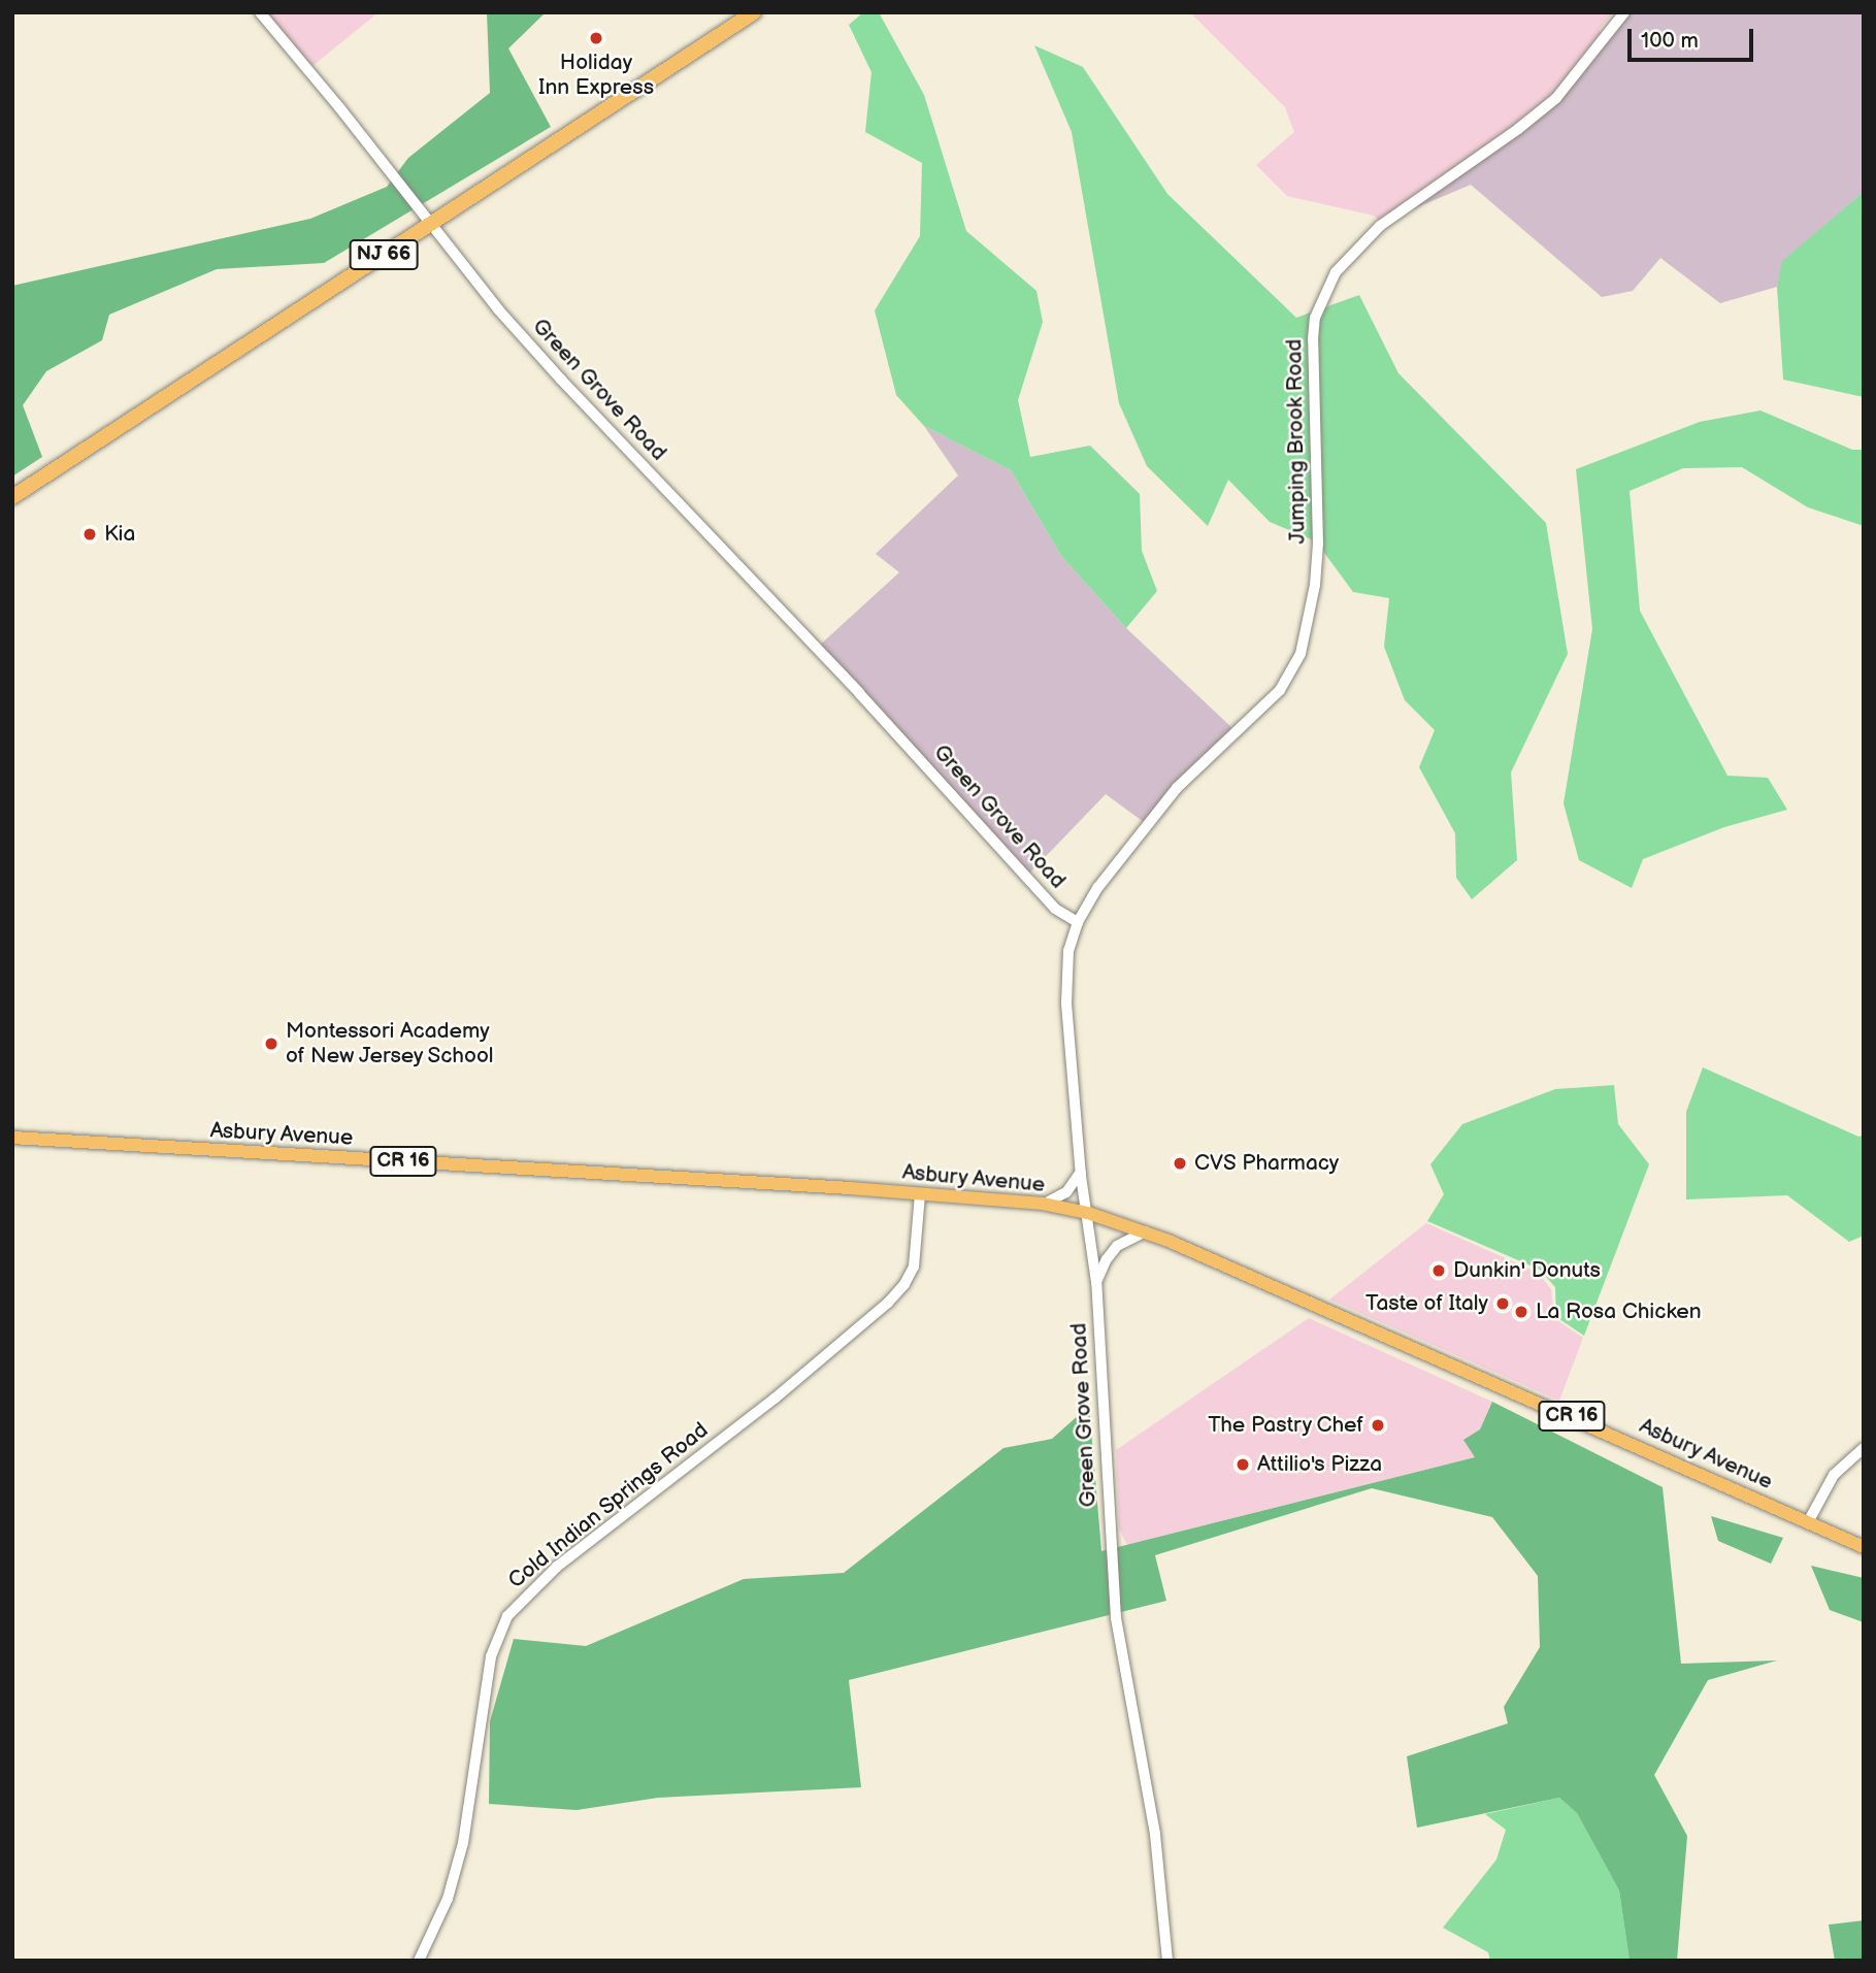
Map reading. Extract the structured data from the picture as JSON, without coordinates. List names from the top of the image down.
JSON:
{
  "streets": {
    "highway": ["NJ 66"],
    "main road": ["Asbury Avenue", "CR 16"],
    "street": ["Green Grove Road", "Jumping Brook Road", "Cold Indian Springs Road"]
  },
  "crossings": [
    ["NJ 66", "Green Grove Road"],
    ["Green Grove Road", "Jumping Brook Road"],
    ["Green Grove Road", "Asbury Avenue"],
    ["Asbury Avenue", "Cold Indian Springs Road"]
  ],
  "places": [
    "Holiday Inn Express",
    "Kia",
    "Montessori Academy of New Jersey School",
    "CVS Pharmacy",
    "Dunkin' Donuts",
    "Taste of Italy",
    "La Rosa Chicken",
    "The Pastry Chef",
    "Attilio's Pizza"
  ],
  "scale_bar": "100 m"
}
